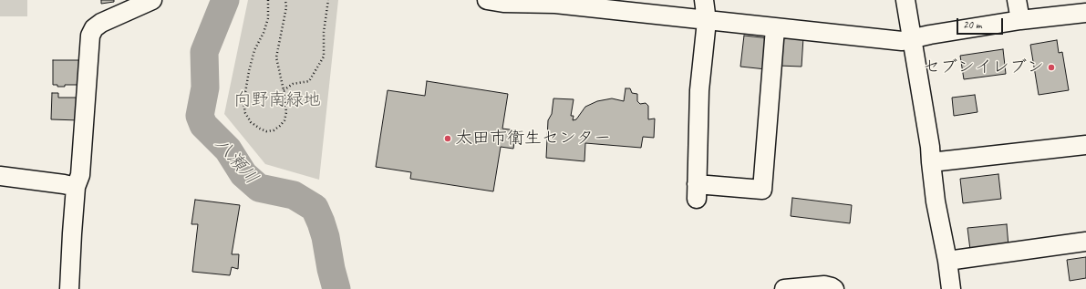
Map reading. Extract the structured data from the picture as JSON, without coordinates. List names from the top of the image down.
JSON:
{
  "water": ["八瀬川"],
  "parks": ["向野南緑地"],
  "places": ["セブンイレブン", "太田市衛生センター"],
  "scale_bar": "20 m"
}
